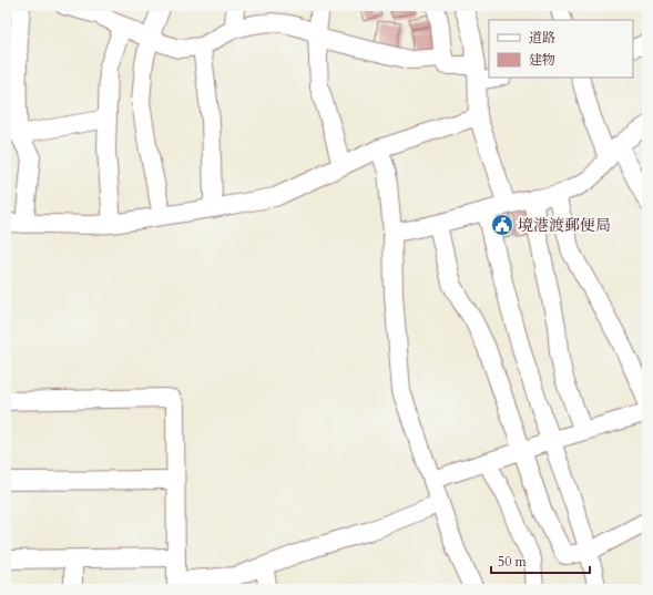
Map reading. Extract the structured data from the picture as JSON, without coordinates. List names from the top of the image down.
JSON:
{
  "places": {
    "public building": ["境港渡郵便局"]
  },
  "legend": ["道路", "建物"],
  "scale_bar": "50 m"
}
